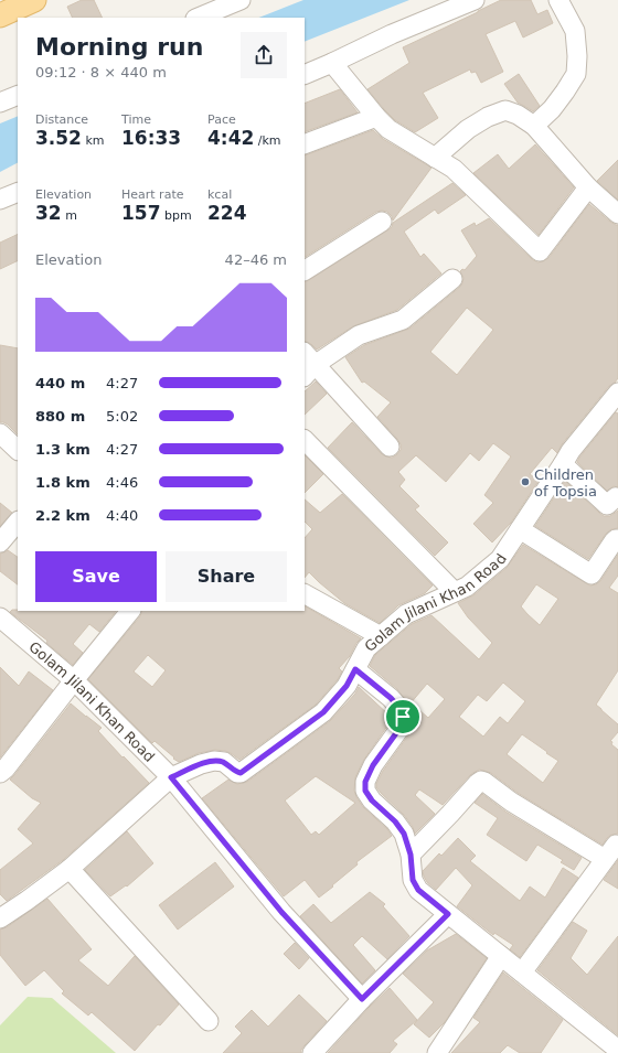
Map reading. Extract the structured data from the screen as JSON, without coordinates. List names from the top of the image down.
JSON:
{
  "streets": {
    "street": ["Golam Jilani Khan Road"]
  },
  "places": ["Children of Topsia"],
  "page": {
    "heading": ["Morning run", "09:12 · 8 × 440 m"],
    "stats": [
      ["Distance", "3.52 km"],
      ["Time", "16:33"],
      ["Pace", "4:42 /km"],
      ["Elevation", "32 m"],
      ["Heart rate", "157 bpm"],
      ["kcal", "224"]
    ],
    "chart": ["Elevation", "42–46 m"],
    "list": [
      {
        "name": "440 m",
        "note": "4:27"
      },
      {
        "name": "880 m",
        "note": "5:02"
      },
      {
        "name": "1.3 km",
        "note": "4:27"
      },
      {
        "name": "1.8 km",
        "note": "4:46"
      },
      {
        "name": "2.2 km",
        "note": "4:40"
      }
    ],
    "buttons": ["Save", "Share"]
  }
}
